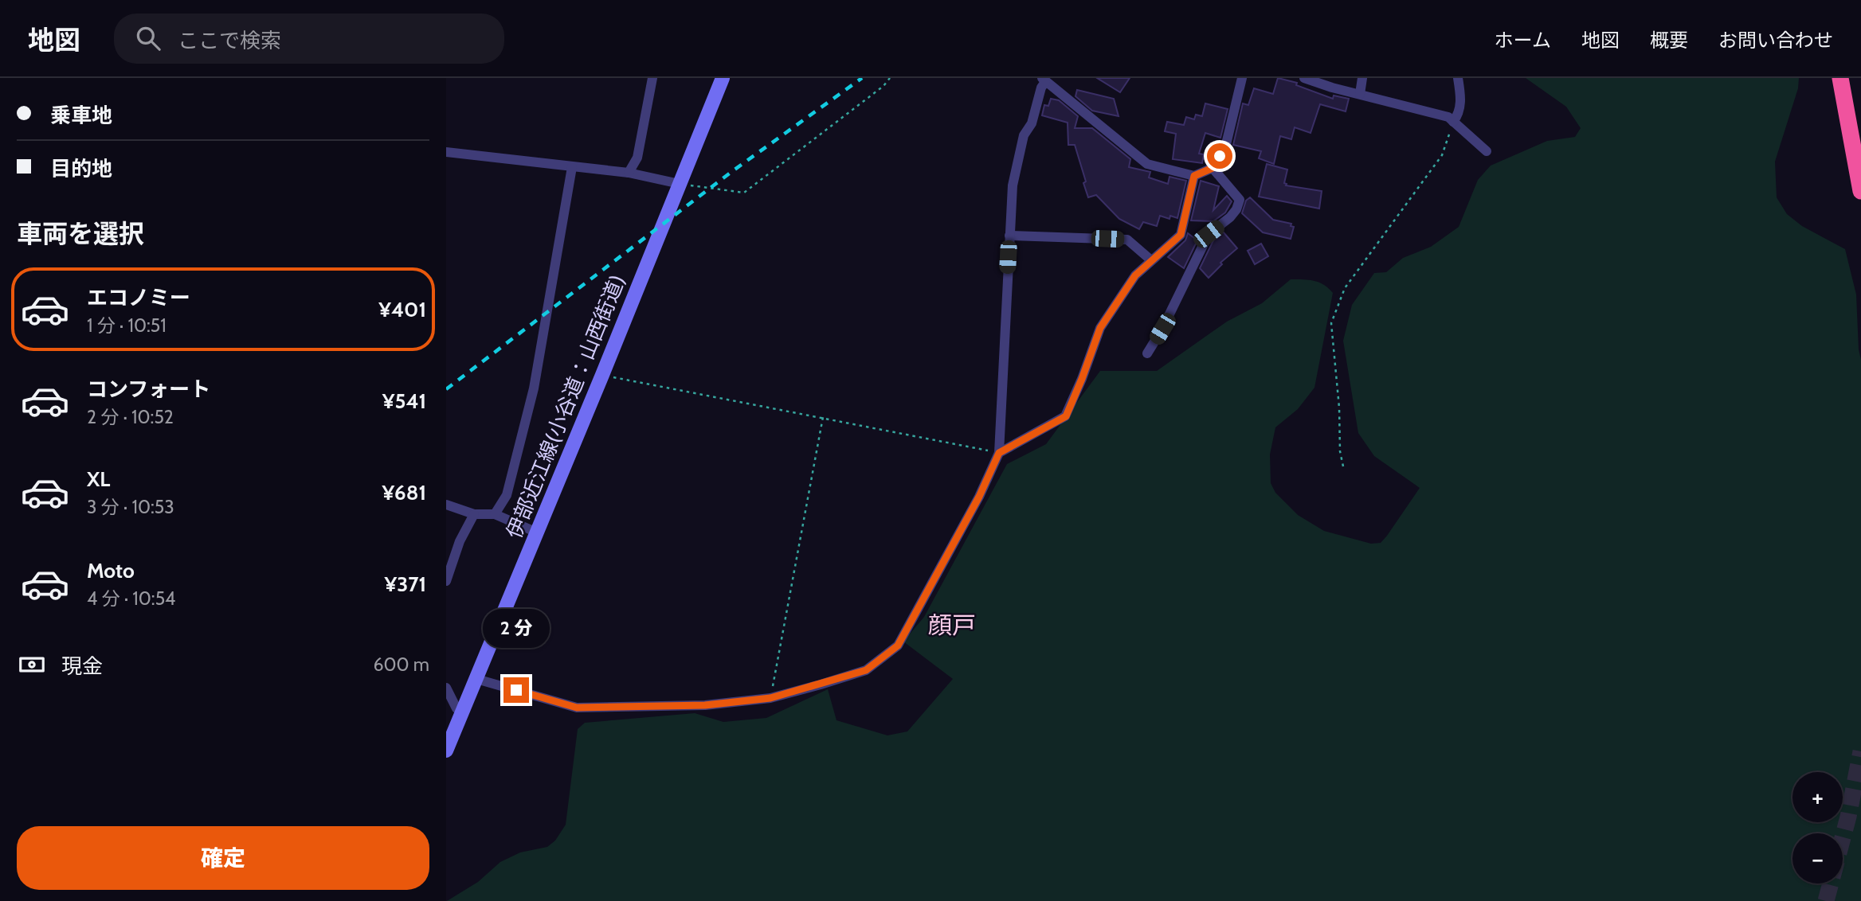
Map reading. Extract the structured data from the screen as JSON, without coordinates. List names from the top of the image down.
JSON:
{
  "streets": {
    "main road": ["伊部近江線(小谷道：山西街道)"]
  },
  "districts": ["顔戸"],
  "page": {
    "header": "地図",
    "search": "ここで検索",
    "nav": [
      "ホーム",
      "地図",
      "概要",
      "お問い合わせ"
    ],
    "banner": ["乗車地", "目的地"],
    "heading": "車両を選択",
    "list": [
      {
        "name": "エコノミー",
        "note": "1 分 · 10:51",
        "value": "¥401"
      },
      {
        "name": "コンフォート",
        "note": "2 分 · 10:52",
        "value": "¥541"
      },
      {
        "name": "XL",
        "note": "3 分 · 10:53",
        "value": "¥681"
      },
      {
        "name": "Moto",
        "note": "4 分 · 10:54",
        "value": "¥371"
      }
    ],
    "bubble": "2 分",
    "pay": ["現金", "600 m"],
    "map_buttons": ["+", "−"],
    "buttons": "確定"
  }
}
